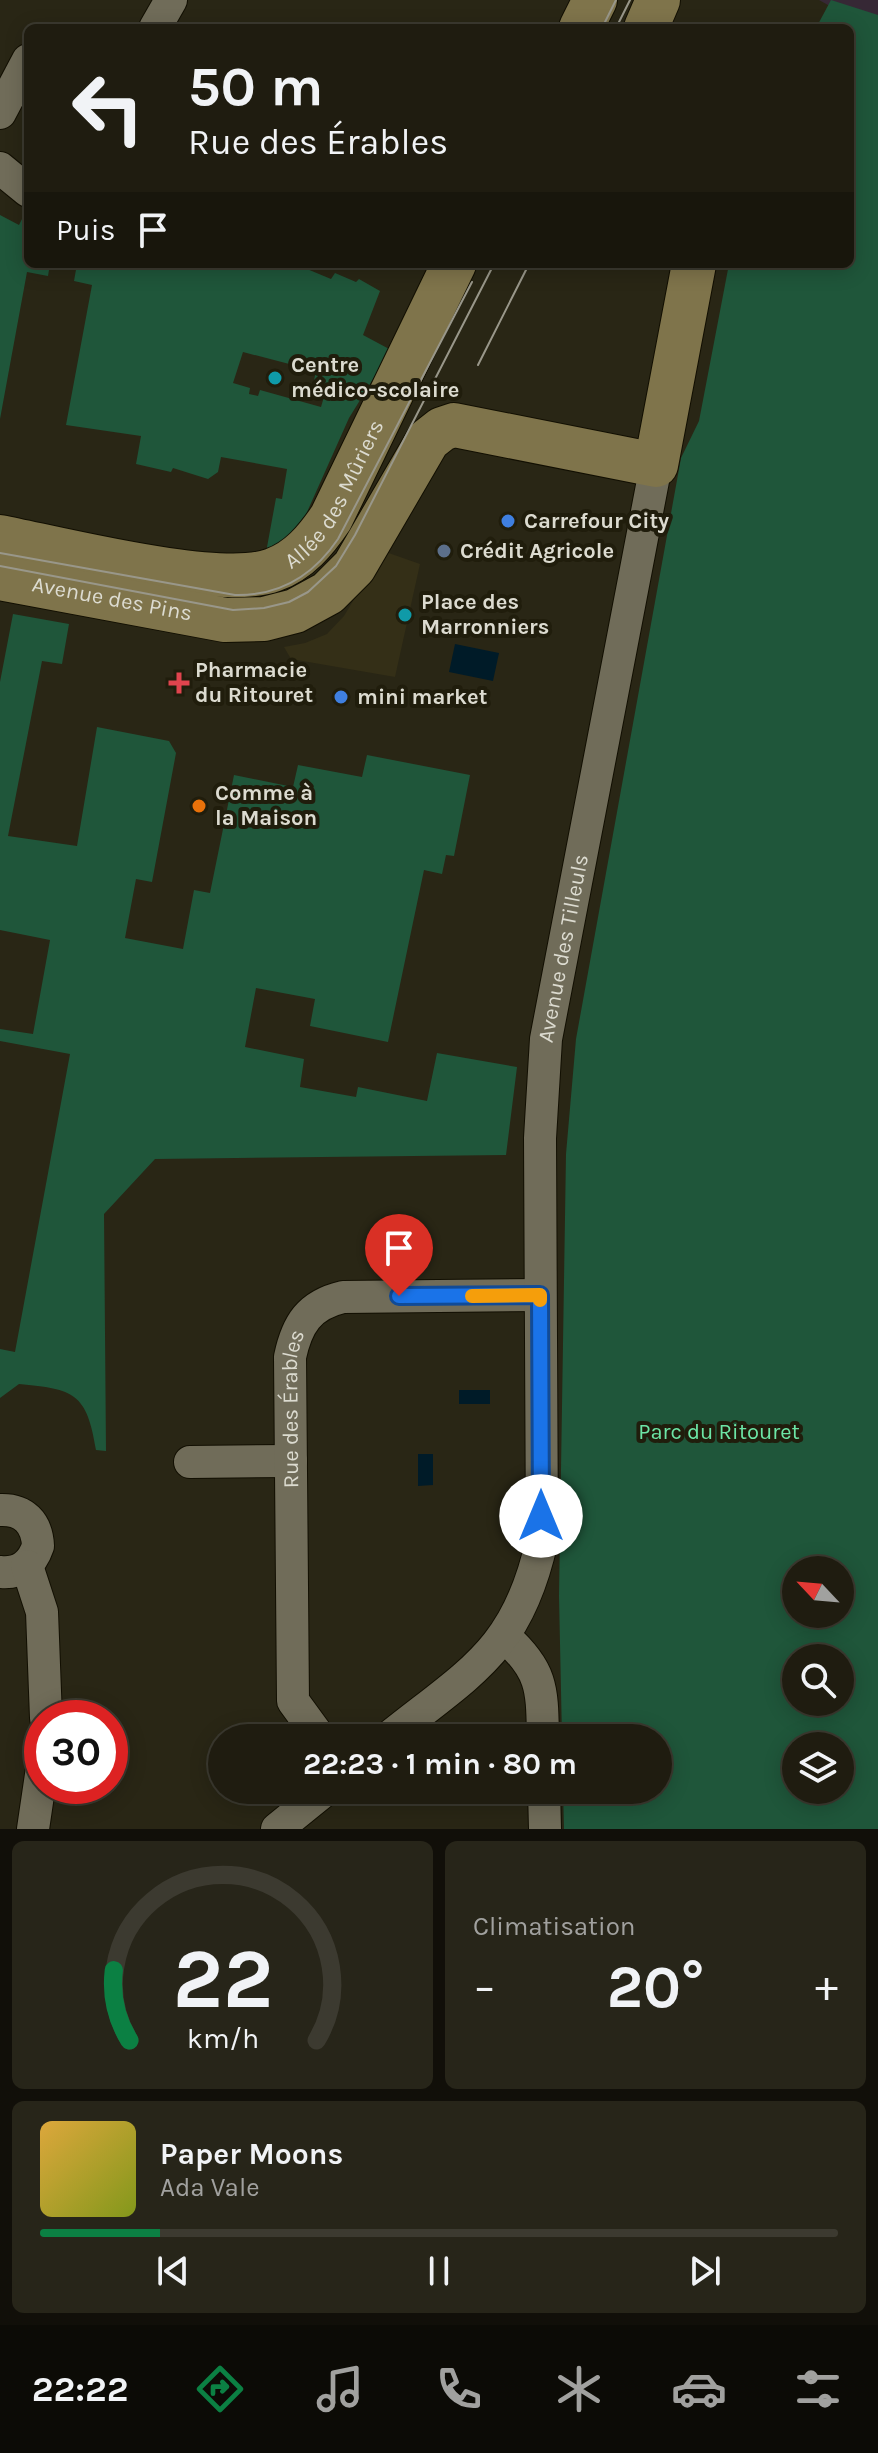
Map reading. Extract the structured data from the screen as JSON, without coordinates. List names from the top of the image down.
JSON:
{
  "streets": {
    "street": [
      "Allée des Mûriers",
      "Avenue des Pins",
      "Avenue des Tilleuls",
      "Rue des Érables"
    ]
  },
  "crossings": [
    ["Allée des Mûriers", "Avenue des Pins"],
    ["Avenue des Pins", "Avenue des Tilleuls"],
    ["Avenue des Tilleuls", "Rue des Érables"]
  ],
  "parks": ["Parc du Ritouret"],
  "places": {
    "other": [
      "Centre médico-scolaire",
      "Carrefour City",
      "Crédit Agricole",
      "Place des Marronniers",
      "mini market",
      "Comme à la Maison"
    ],
    "health": ["Pharmacie du Ritouret"]
  },
  "north": "top left",
  "page": {
    "turn": ["50 m", "Rue des Érables"],
    "then": "Puis",
    "limit": "30",
    "trip": "22:23 · 1 min · 80 m",
    "tile": "Climatisation",
    "heat": ["−", "20°", "+"],
    "song": ["Paper Moons", "Ada Vale"],
    "tabs": "22:22",
    "gauge": ["22", "km/h"]
  }
}
